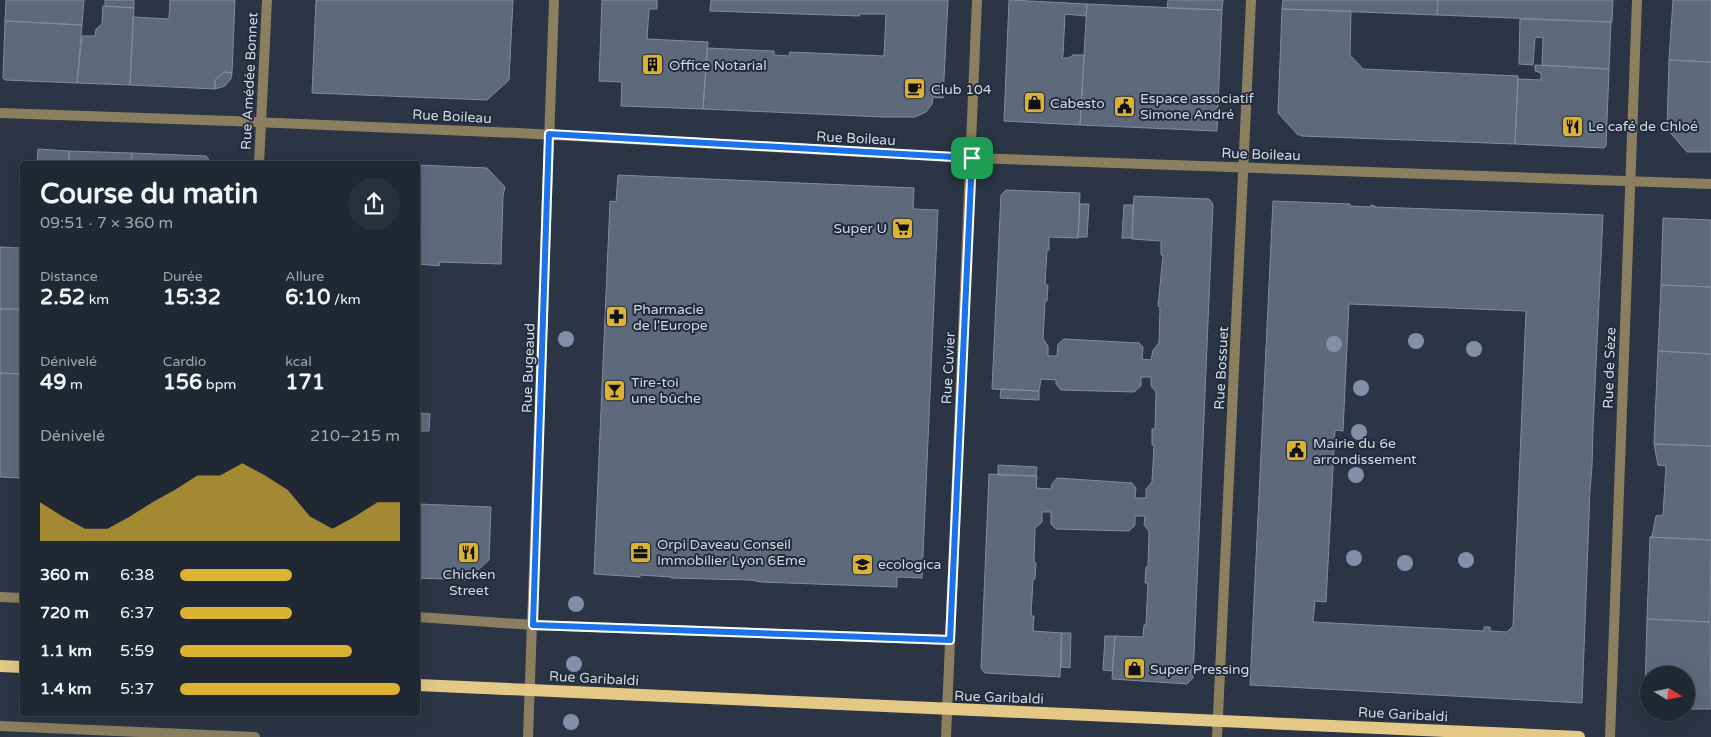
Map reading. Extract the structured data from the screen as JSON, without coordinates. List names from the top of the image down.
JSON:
{
  "streets": {
    "main road": ["Rue Garibaldi"],
    "street": [
      "Rue Amédée Bonnet",
      "Rue Boileau",
      "Rue Bugeaud",
      "Rue Cuvier",
      "Rue Bossuet",
      "Rue de Sèze"
    ]
  },
  "crossings": [
    ["Rue Amédée Bonnet", "Rue Boileau"],
    ["Rue Boileau", "Rue Bugeaud"],
    ["Rue Boileau", "Rue Cuvier"],
    ["Rue Boileau", "Rue Bossuet"],
    ["Rue Boileau", "Rue de Sèze"],
    ["Rue Bugeaud", "Rue Garibaldi"],
    ["Rue Cuvier", "Rue Garibaldi"],
    ["Rue Bossuet", "Rue Garibaldi"]
  ],
  "places": {
    "building": ["Office Notarial"],
    "cafe": ["Club 104"],
    "shop": ["Cabesto", "Super Pressing"],
    "public building": ["Espace associatif Simone André", "Mairie du 6e arrondissement"],
    "restaurant": ["Le café de Chloé", "Chicken Street"],
    "supermarket": ["Super U"],
    "pharmacy": ["Pharmacie de l'Europe"],
    "bar": ["Tire-toi une bûche"],
    "office": ["Orpi Daveau Conseil Immobilier Lyon 6Eme"],
    "school or university": ["ecologica"]
  },
  "north": "right",
  "page": {
    "heading": ["Course du matin", "09:51 · 7 × 360 m"],
    "stats": [
      ["Distance", "2.52 km"],
      ["Durée", "15:32"],
      ["Allure", "6:10 /km"],
      ["Dénivelé", "49 m"],
      ["Cardio", "156 bpm"],
      ["kcal", "171"]
    ],
    "chart": ["Dénivelé", "210–215 m"],
    "list": [
      {
        "name": "360 m",
        "note": "6:38"
      },
      {
        "name": "720 m",
        "note": "6:37"
      },
      {
        "name": "1.1 km",
        "note": "5:59"
      },
      {
        "name": "1.4 km",
        "note": "5:37"
      }
    ]
  }
}
